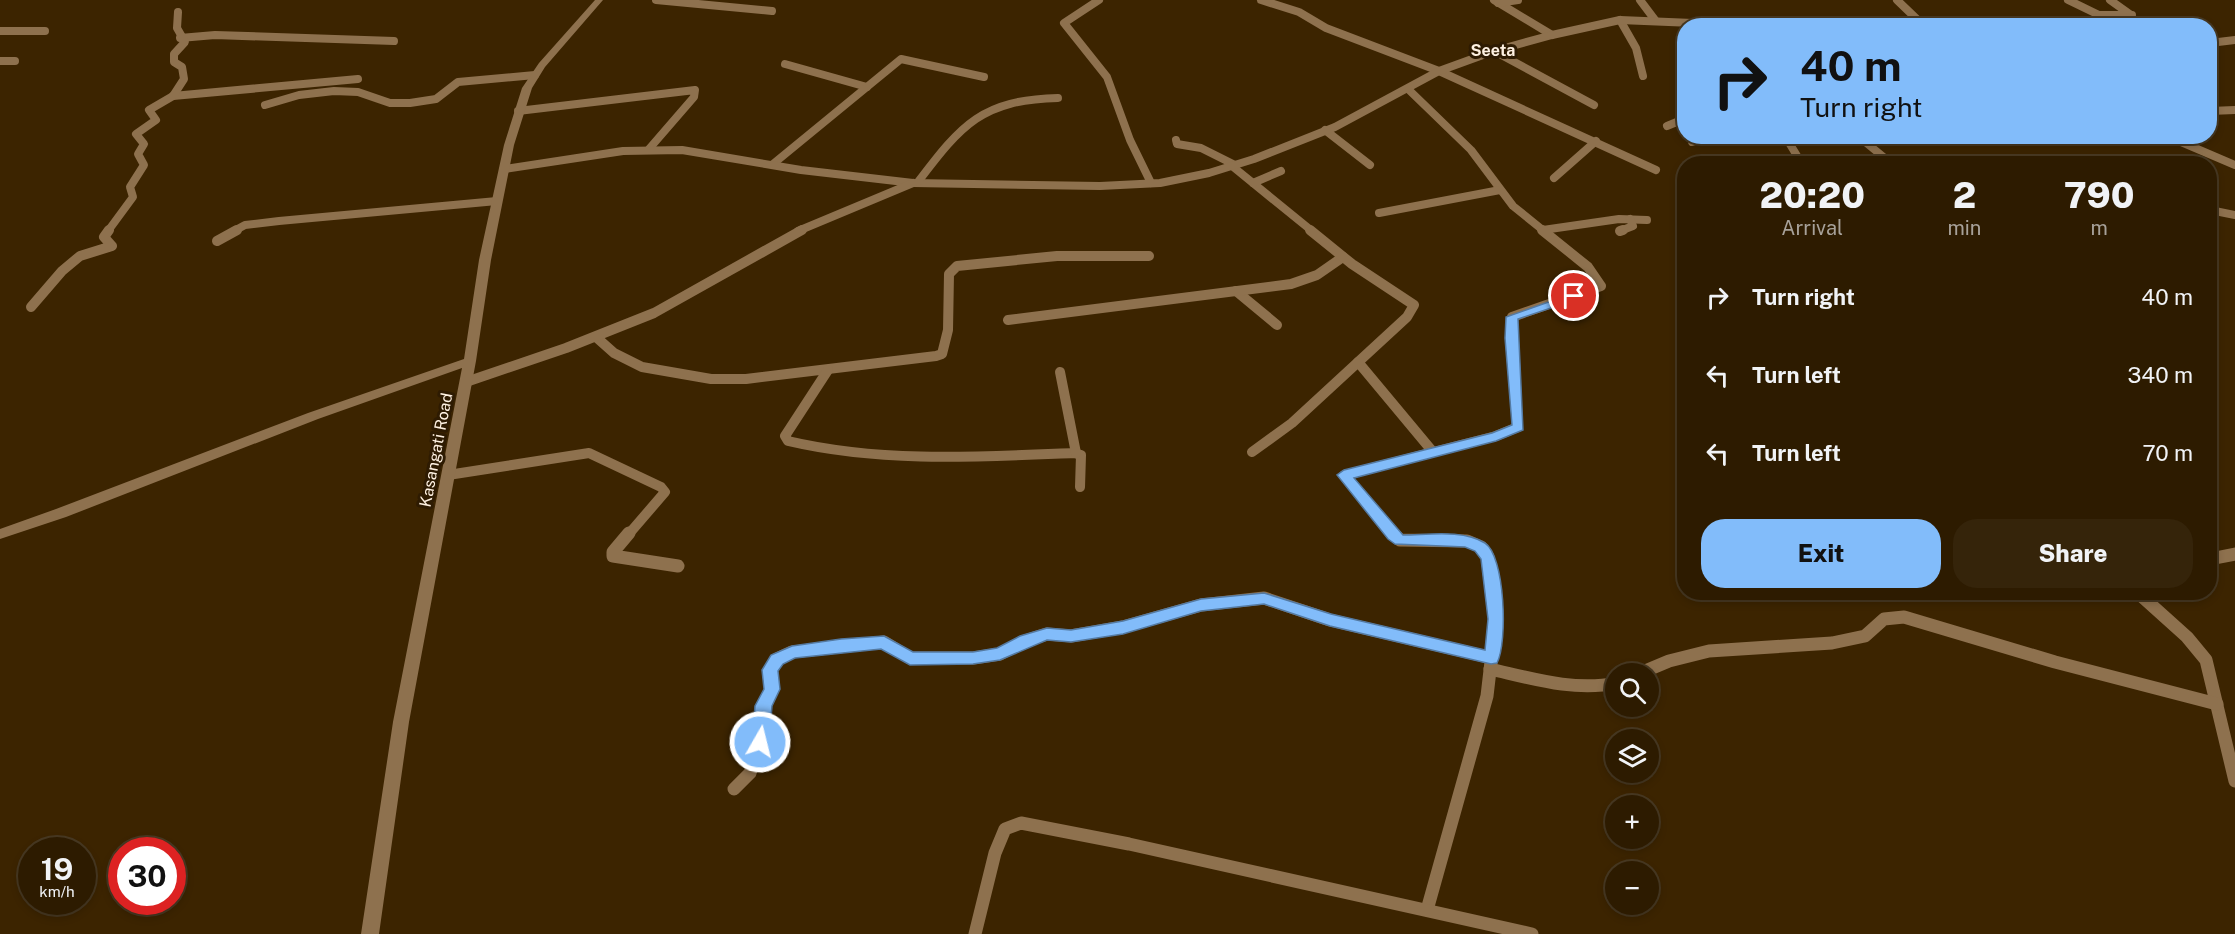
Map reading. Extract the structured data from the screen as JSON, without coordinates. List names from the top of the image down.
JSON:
{
  "streets": {
    "street": ["Kasangati Road"]
  },
  "districts": ["Seeta"],
  "page": {
    "turn": ["40 m", "Turn right"],
    "eta": [
      "20:20",
      "Arrival",
      "2",
      "min",
      "790",
      "m"
    ],
    "list": [
      {
        "name": "Turn right",
        "value": "40 m"
      },
      {
        "name": "Turn left",
        "value": "340 m"
      },
      {
        "name": "Turn left",
        "value": "70 m"
      }
    ],
    "buttons": ["Exit", "Share"],
    "map_buttons": ["+", "−"],
    "speed": "19 km/h",
    "limit": "30"
  }
}
